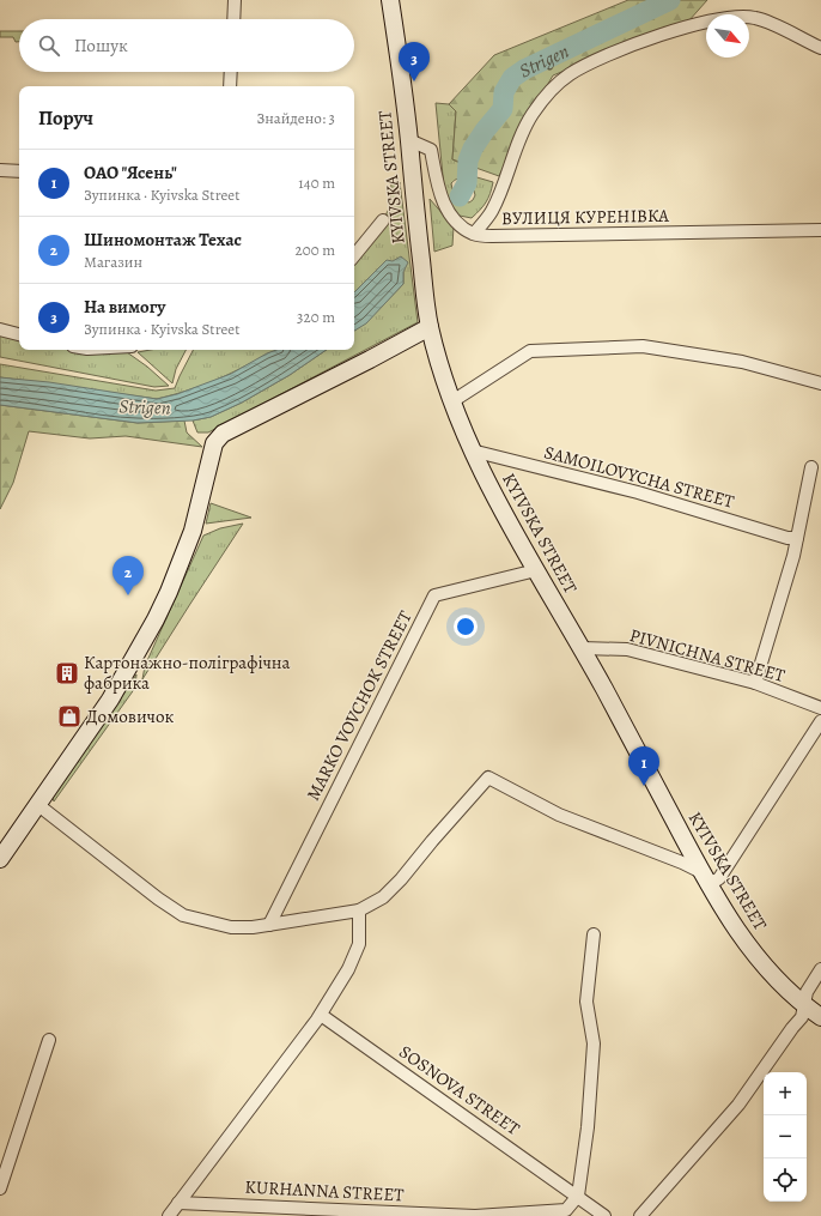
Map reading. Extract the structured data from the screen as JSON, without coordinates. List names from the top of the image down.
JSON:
{
  "streets": {
    "main road": ["KYIVSKA STREET"],
    "street": [
      "ВУЛИЦЯ КУРЕНІВКА",
      "SAMOILOVYCHA STREET",
      "PIVNICHNA STREET",
      "MARKO VOVCHOK STREET",
      "SOSNOVA STREET",
      "KURHANNA STREET"
    ]
  },
  "crossings": [
    ["KYIVSKA STREET", "ВУЛИЦЯ КУРЕНІВКА"],
    ["KYIVSKA STREET", "SAMOILOVYCHA STREET"],
    ["KYIVSKA STREET", "PIVNICHNA STREET"],
    ["KYIVSKA STREET", "MARKO VOVCHOK STREET"],
    ["SOSNOVA STREET", "KURHANNA STREET"]
  ],
  "water": ["Strigen"],
  "places": {
    "building": ["Картонажно-поліграфічна фабрика"],
    "shop": ["Домовичок"]
  },
  "north": "bottom right",
  "page": {
    "search": "Пошук",
    "pins": ["3", "2", "1"],
    "heading": ["Поруч", "Знайдено: 3"],
    "list": [
      {
        "mark": "1",
        "name": "ОАО \"Ясень\"",
        "note": "Зупинка · Kyivska Street",
        "value": "140 m"
      },
      {
        "mark": "2",
        "name": "Шиномонтаж Техас",
        "note": "Магазин",
        "value": "200 m"
      },
      {
        "mark": "3",
        "name": "На вимогу",
        "note": "Зупинка · Kyivska Street",
        "value": "320 m"
      }
    ],
    "map_buttons": ["+", "−"]
  }
}
